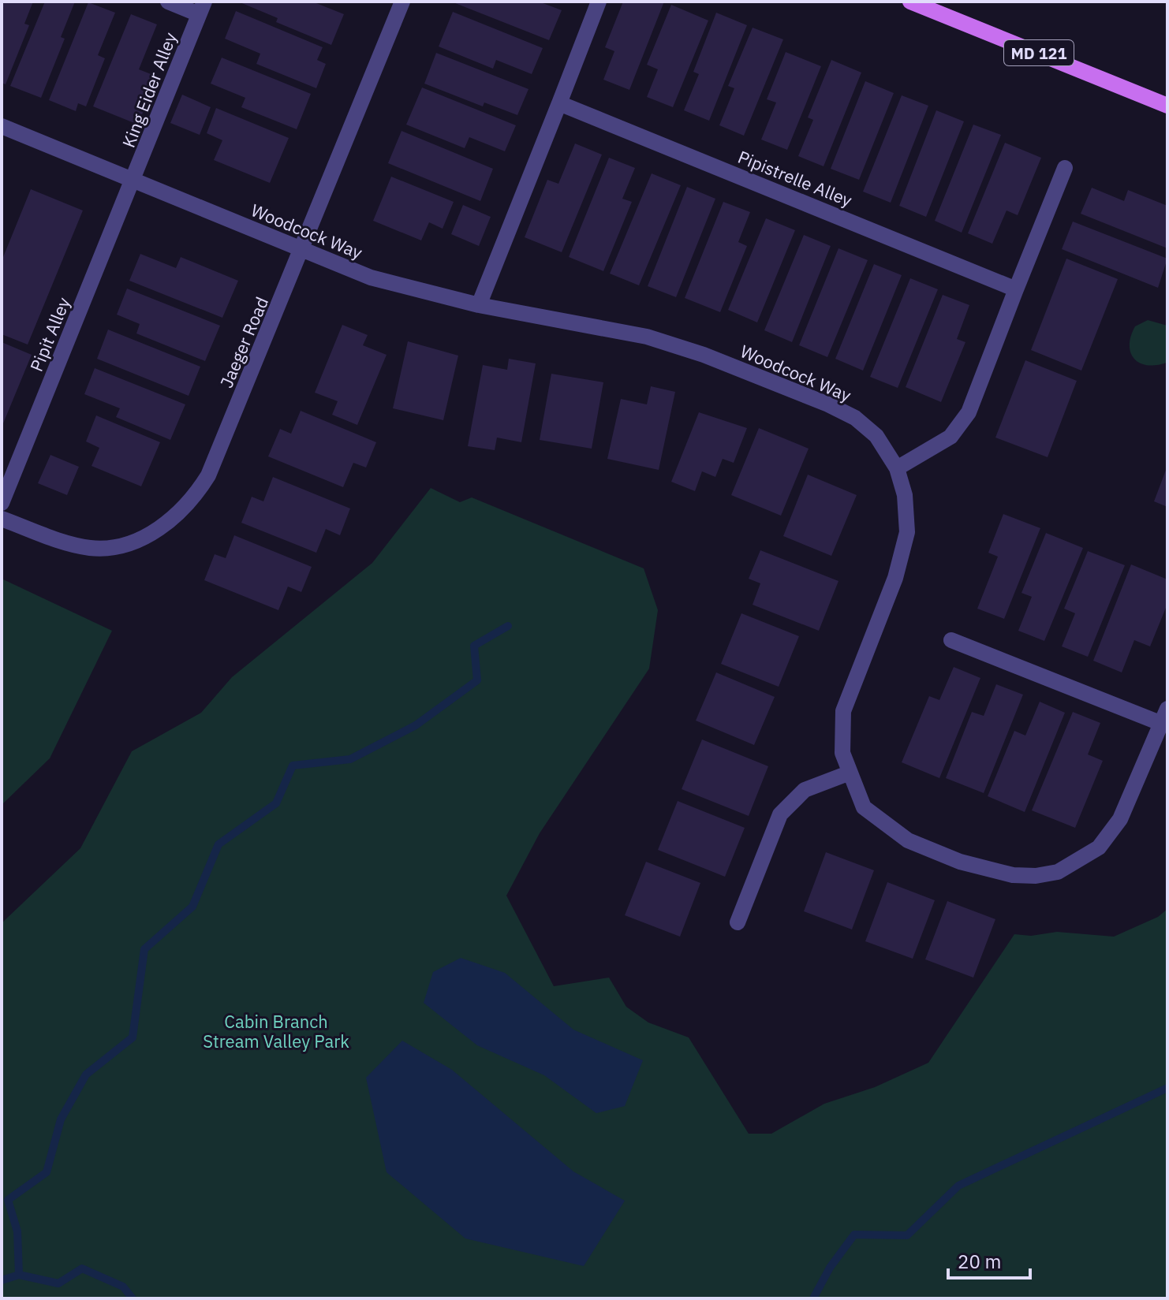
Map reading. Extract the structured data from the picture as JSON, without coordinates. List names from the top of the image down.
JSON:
{
  "streets": {
    "main road": ["MD 121"],
    "street": [
      "King Eider Alley",
      "Pipistrelle Alley",
      "Woodcock Way",
      "Pipit Alley",
      "Jaeger Road"
    ]
  },
  "crossings": [
    ["King Eider Alley", "Woodcock Way"],
    ["King Eider Alley", "Pipit Alley"],
    ["Woodcock Way", "Pipit Alley"],
    ["Woodcock Way", "Jaeger Road"]
  ],
  "parks": ["Cabin Branch Stream Valley Park"],
  "scale_bar": "20 m"
}
